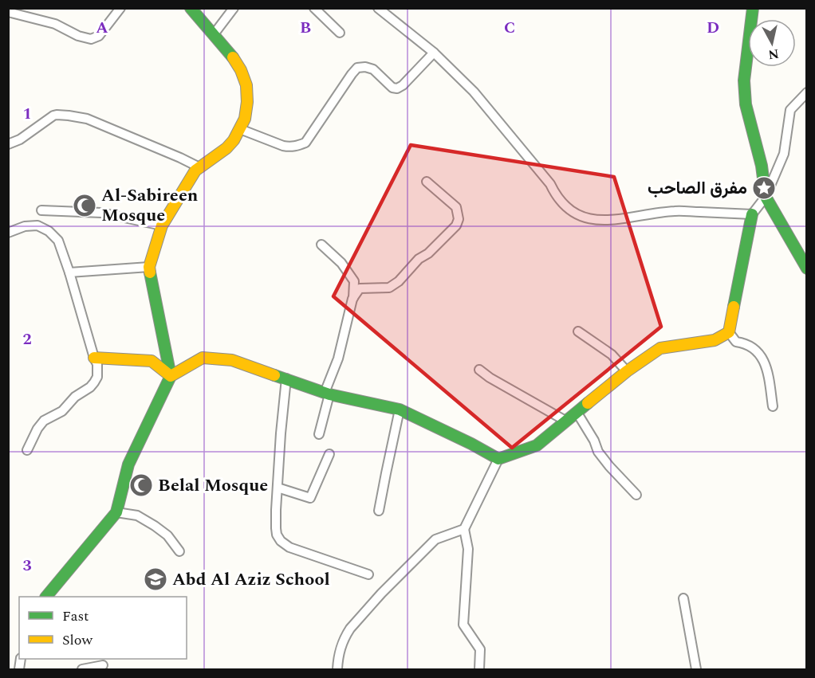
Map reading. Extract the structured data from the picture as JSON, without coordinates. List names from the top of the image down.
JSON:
{
  "places": {
    "place": ["مفرق الصاحب"],
    "mosque": ["Al-Sabireen Mosque", "Belal Mosque"],
    "school or university": ["Abd Al Aziz School"]
  },
  "legend": ["Fast", "Slow"],
  "north": "bottom",
  "grid": {
    "columns": [
      "A",
      "B",
      "C",
      "D"
    ],
    "rows": ["1", "2", "3"]
  }
}
